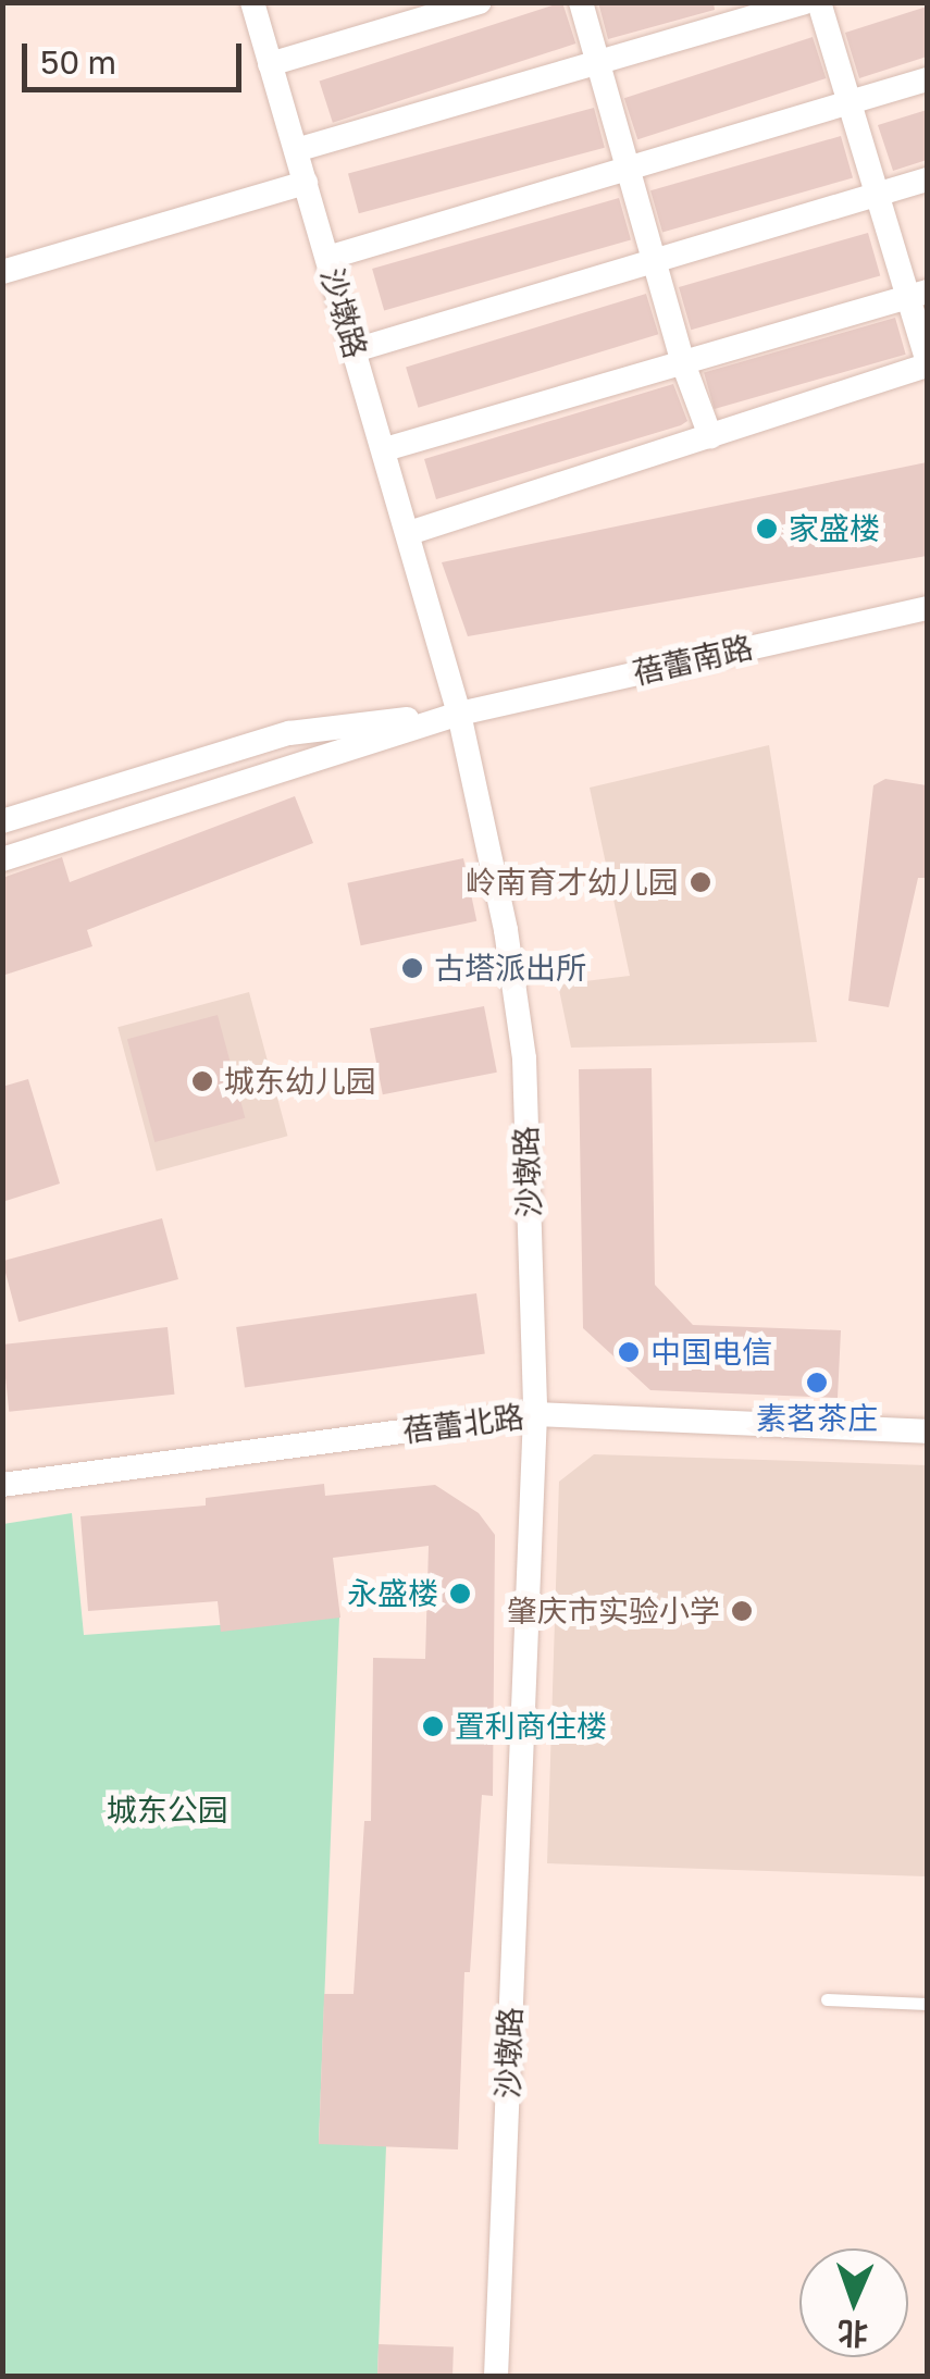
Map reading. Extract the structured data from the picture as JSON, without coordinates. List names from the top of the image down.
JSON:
{
  "streets": {
    "street": ["沙墩路", "蓓蕾南路", "蓓蕾北路"]
  },
  "crossings": [
    ["沙墩路", "蓓蕾南路"],
    ["沙墩路", "蓓蕾北路"]
  ],
  "parks": ["城东公园"],
  "places": [
    "家盛楼",
    "岭南育才幼儿园",
    "古塔派出所",
    "城东幼儿园",
    "中国电信",
    "素茗茶庄",
    "永盛楼",
    "肇庆市实验小学",
    "置利商住楼"
  ],
  "scale_bar": "50 m",
  "north": "bottom"
}
